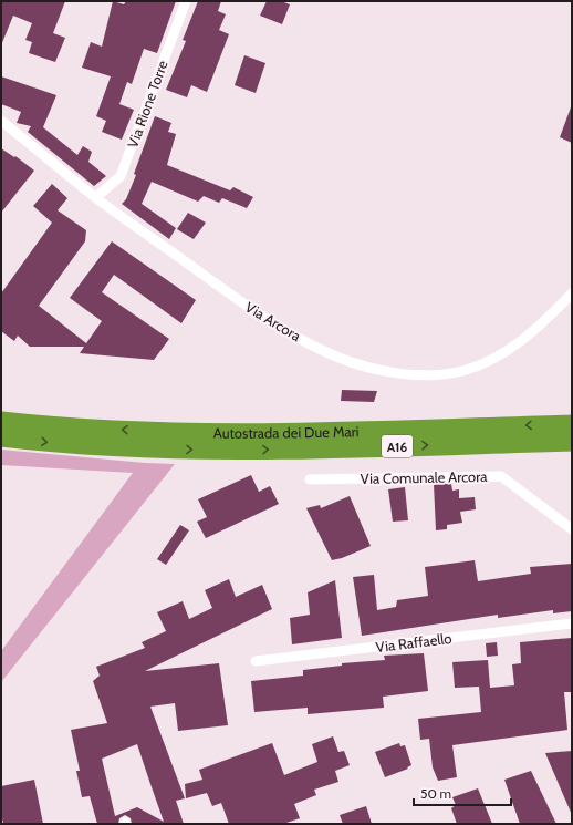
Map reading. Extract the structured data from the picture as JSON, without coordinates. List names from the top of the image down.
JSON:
{
  "streets": {
    "highway": ["Autostrada dei Due Mari", "A16"],
    "street": [
      "Via Rione Torre",
      "Via Arcora",
      "Via Comunale Arcora",
      "Via Raffaello"
    ]
  },
  "crossings": [
    ["Via Rione Torre", "Via Arcora"]
  ],
  "scale_bar": "50 m"
}
